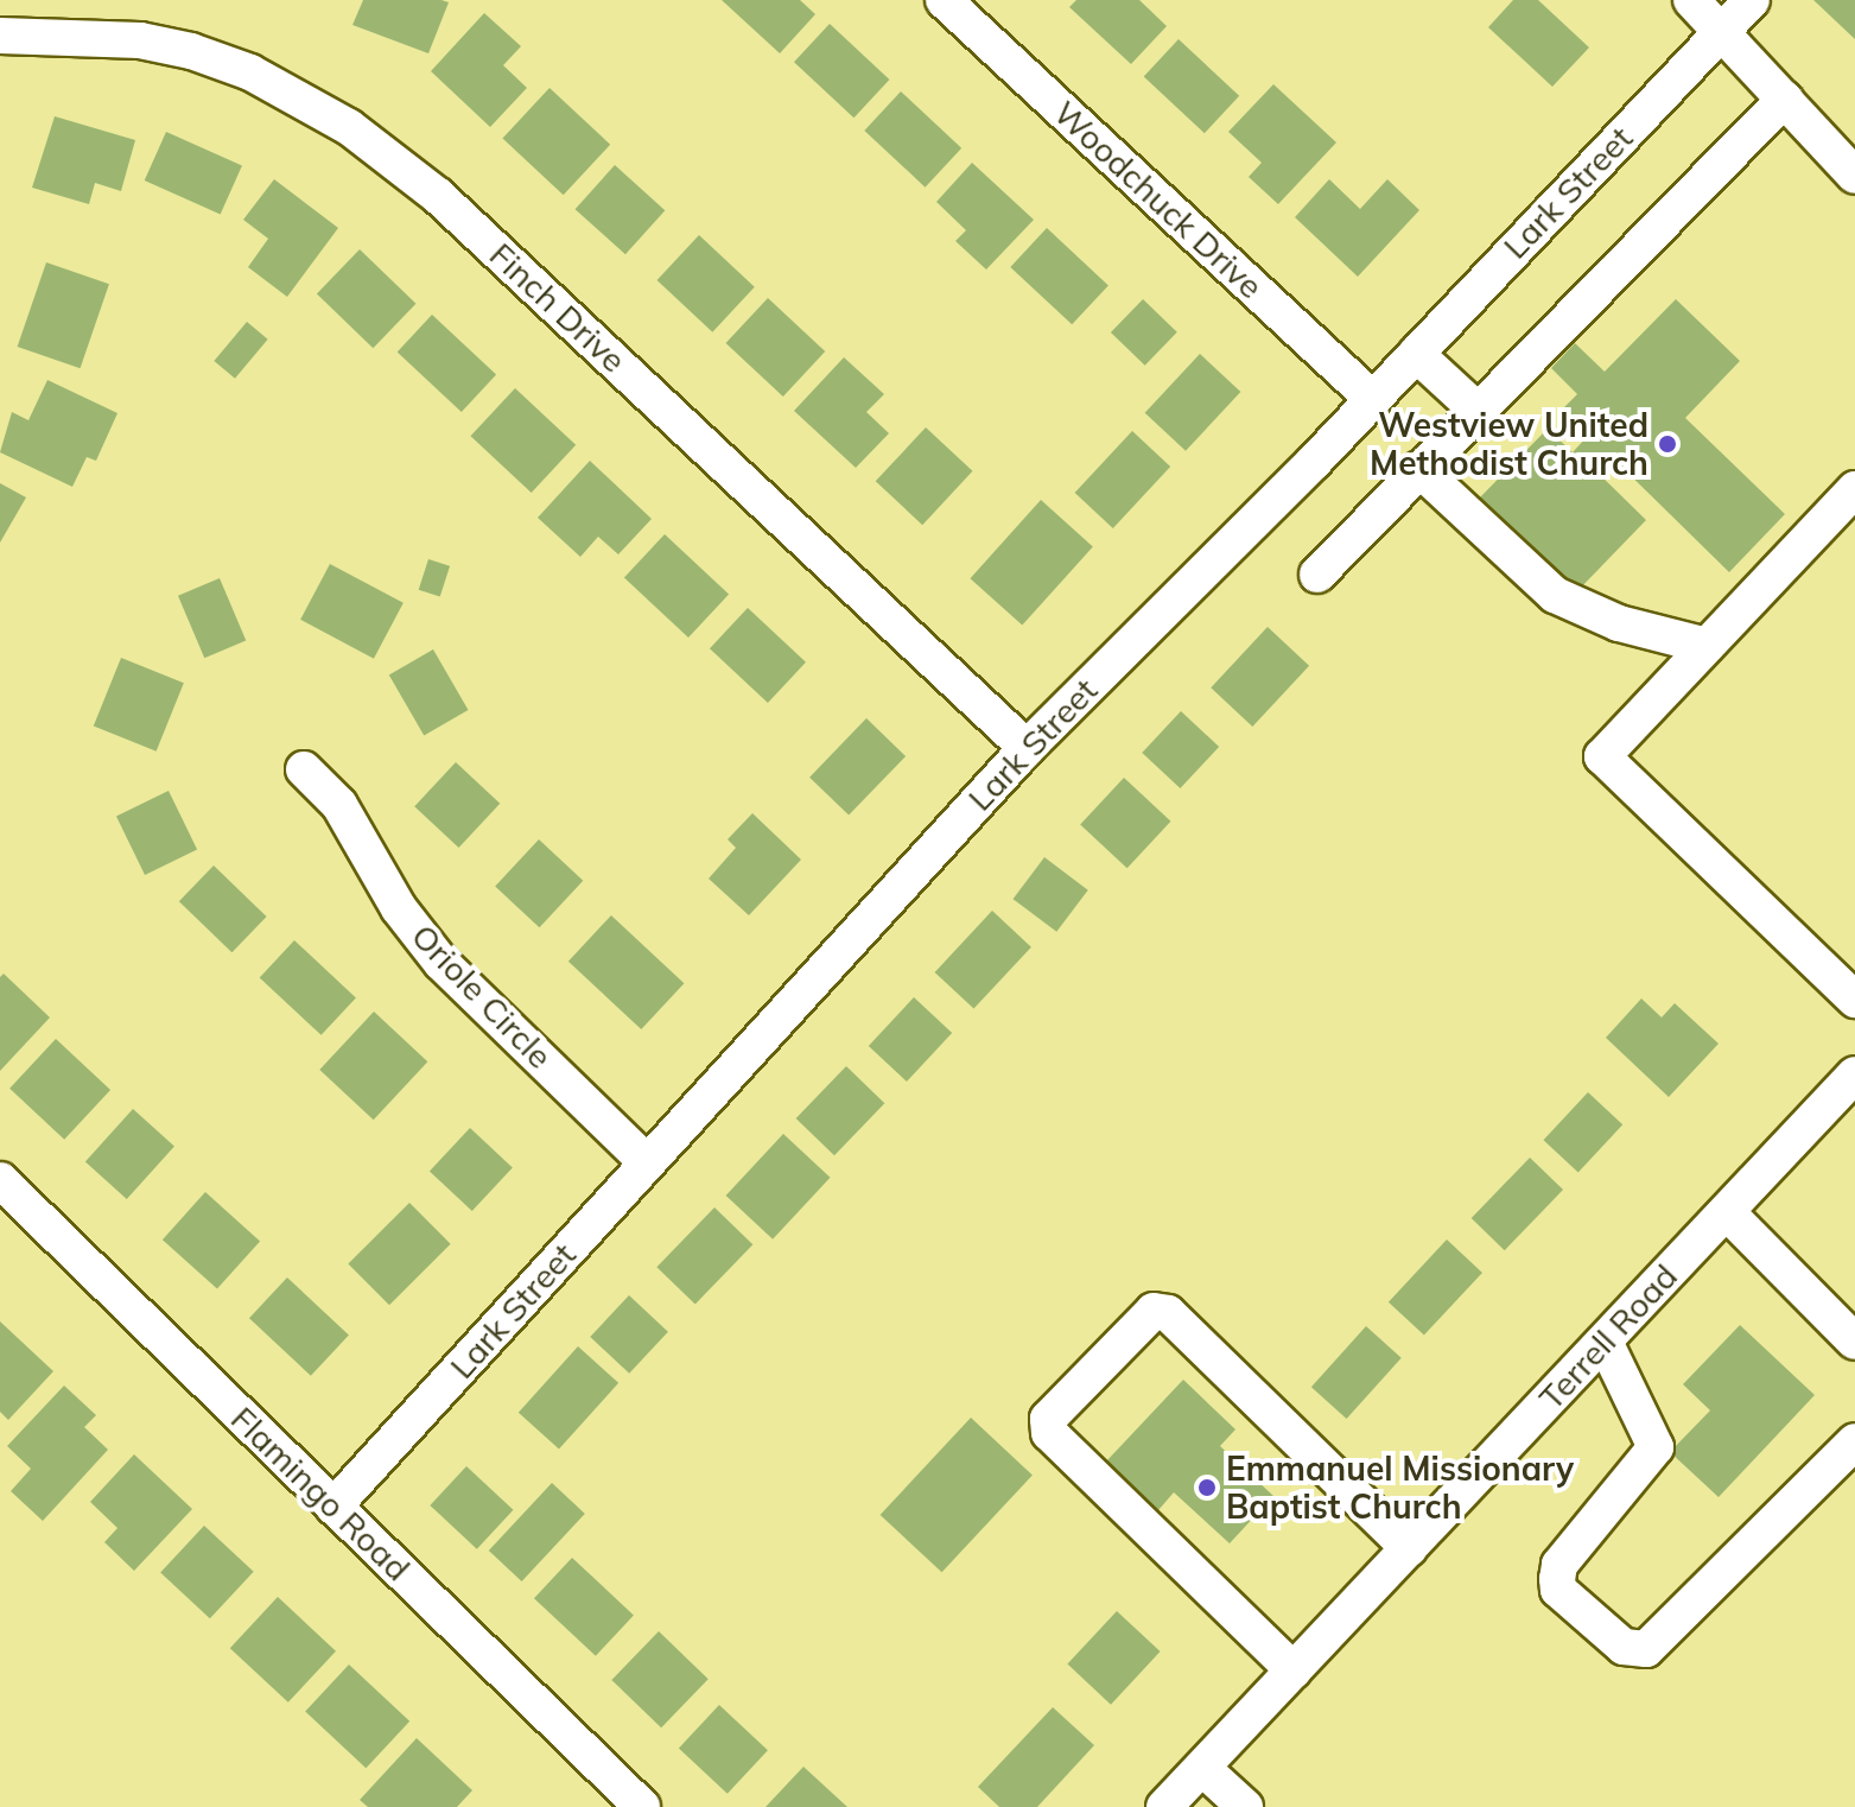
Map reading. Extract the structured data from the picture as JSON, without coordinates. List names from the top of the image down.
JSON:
{
  "streets": {
    "street": [
      "Lark Street",
      "Woodchuck Drive",
      "Finch Drive",
      "Oriole Circle",
      "Terrell Road",
      "Flamingo Road"
    ]
  },
  "crossings": [
    ["Lark Street", "Woodchuck Drive"],
    ["Lark Street", "Finch Drive"],
    ["Lark Street", "Oriole Circle"],
    ["Lark Street", "Flamingo Road"]
  ],
  "places": ["Westview United Methodist Church", "Emmanuel Missionary Baptist Church"]
}
